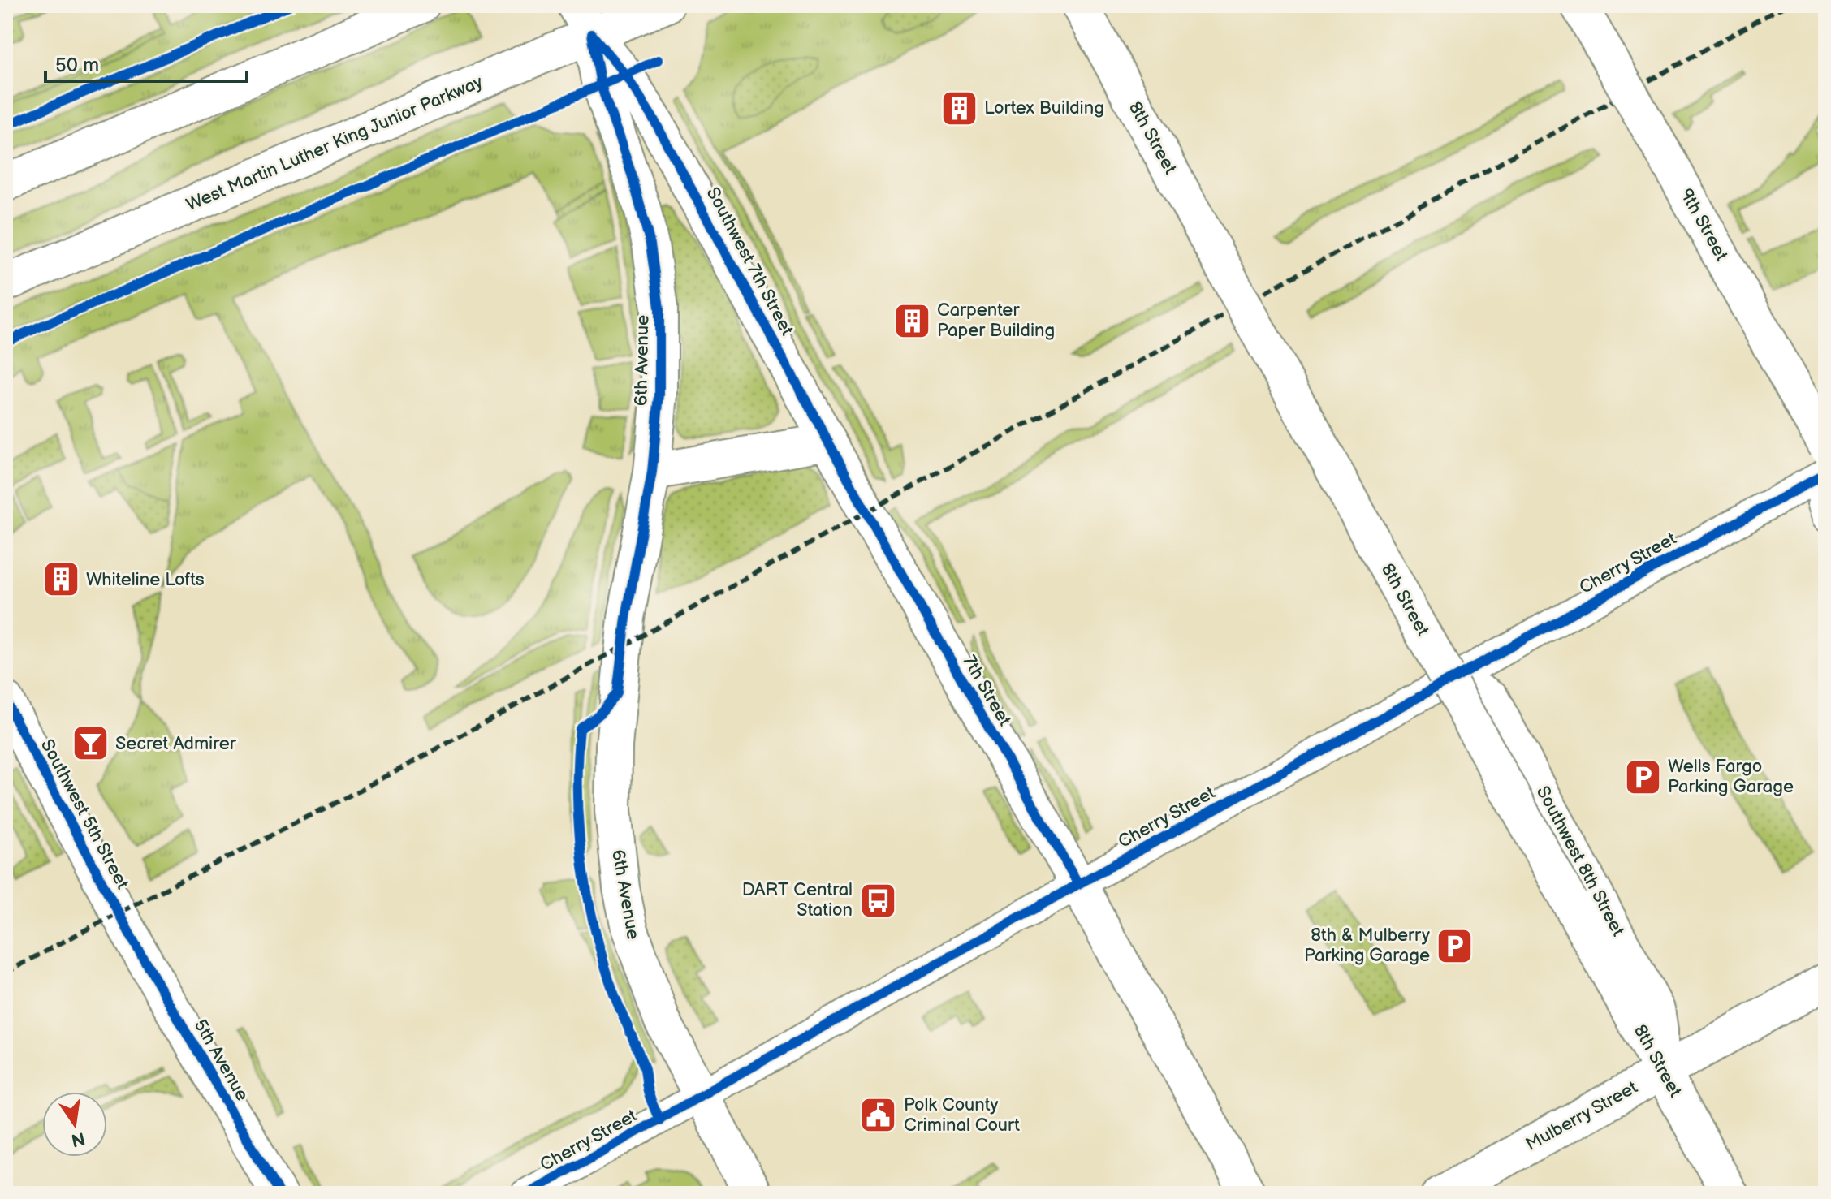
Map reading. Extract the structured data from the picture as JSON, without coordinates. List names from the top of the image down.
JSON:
{
  "streets": {
    "main road": [
      "8th Street",
      "West Martin Luther King Junior Parkway",
      "9th Street",
      "Southwest 7th Street",
      "6th Avenue",
      "7th Street",
      "Southwest 5th Street",
      "5th Avenue",
      "Mulberry Street"
    ],
    "street": ["Cherry Street", "Southwest 8th Street"]
  },
  "crossings": [
    ["8th Street", "Southwest 8th Street"],
    ["8th Street", "Mulberry Street"],
    ["West Martin Luther King Junior Parkway", "Southwest 7th Street"],
    ["West Martin Luther King Junior Parkway", "6th Avenue"],
    ["Southwest 7th Street", "6th Avenue"],
    ["Southwest 7th Street", "7th Street"],
    ["6th Avenue", "Cherry Street"],
    ["Cherry Street", "7th Street"],
    ["Cherry Street", "Southwest 8th Street"],
    ["Southwest 5th Street", "5th Avenue"],
    ["Southwest 8th Street", "Mulberry Street"]
  ],
  "places": {
    "building": ["Lortex Building", "Carpenter Paper Building", "Whiteline Lofts"],
    "bar": ["Secret Admirer"],
    "parking": ["Wells Fargo Parking Garage", "8th & Mulberry Parking Garage"],
    "bus stop": ["DART Central Station"],
    "public building": ["Polk County Criminal Court"]
  },
  "scale_bar": "50 m",
  "north": "bottom"
}
